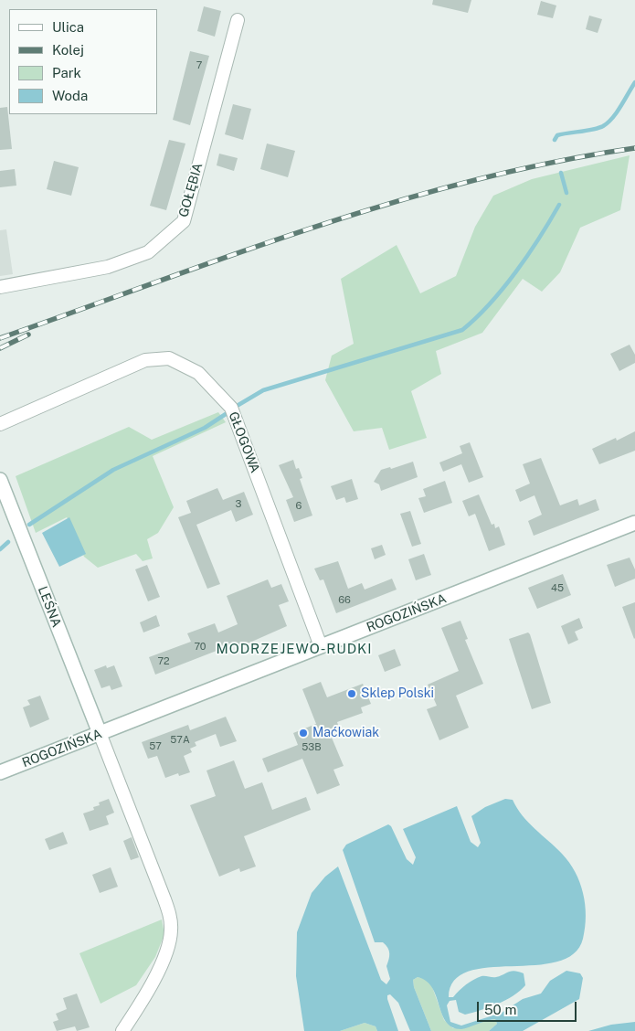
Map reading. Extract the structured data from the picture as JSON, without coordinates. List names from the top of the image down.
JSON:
{
  "streets": {
    "street": [
      "GOŁĘBIA",
      "GŁOGOWA",
      "LEŚNA",
      "ROGOZIŃSKA"
    ]
  },
  "crossings": [
    ["GŁOGOWA", "ROGOZIŃSKA"],
    ["LEŚNA", "ROGOZIŃSKA"]
  ],
  "districts": ["MODRZEJEWO-RUDKI"],
  "places": ["Sklep Polski", "Maćkowiak"],
  "house_numbers": [
    "7",
    "3",
    "6",
    "45",
    "66",
    "70",
    "72",
    "57A",
    "57",
    "53B"
  ],
  "legend": [
    "Ulica",
    "Kolej",
    "Park",
    "Woda"
  ],
  "scale_bar": "50 m"
}
